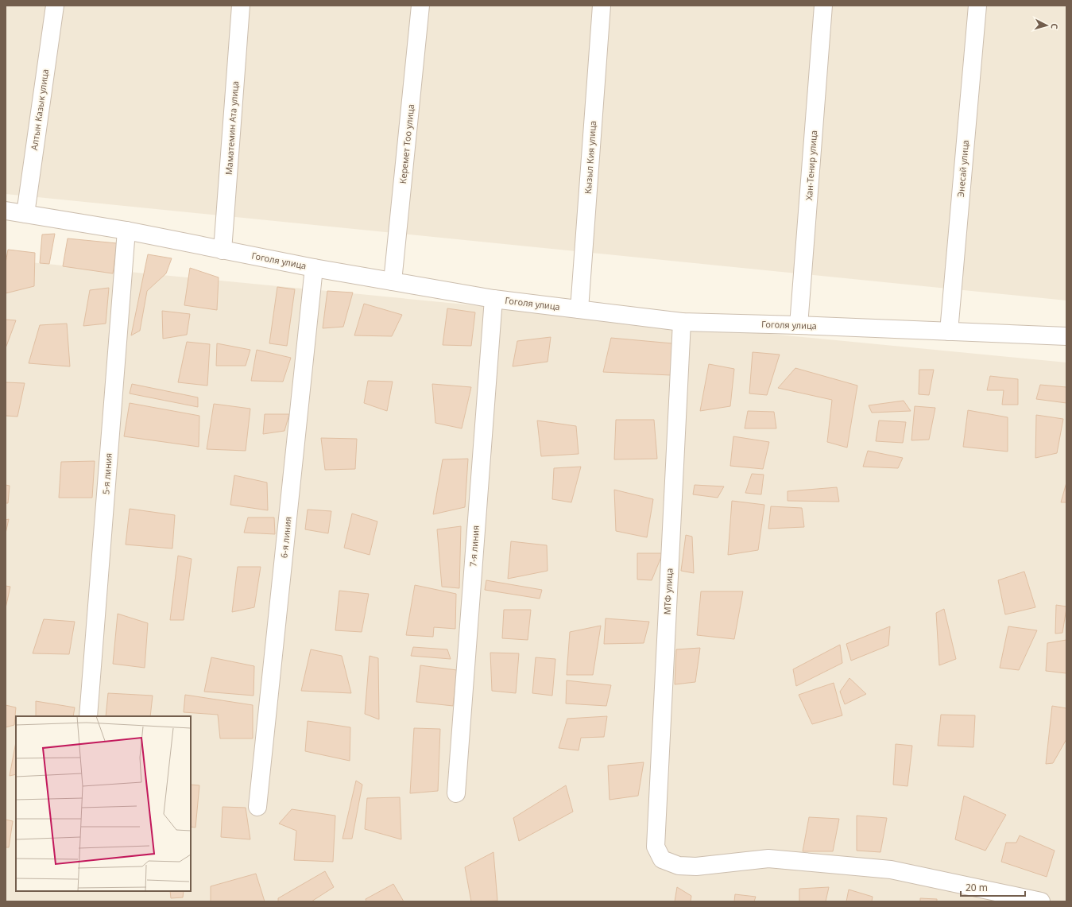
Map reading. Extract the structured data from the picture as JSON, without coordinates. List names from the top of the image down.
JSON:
{
  "streets": {
    "street": [
      "Алтын Казык улица",
      "Маматемин Ата улица",
      "Керемет Тоо улица",
      "Кызыл Кия улица",
      "Хан-Тенир улица",
      "Энесай улица",
      "Гоголя улица",
      "5-я линия",
      "6-я линия",
      "7-я линия",
      "МТФ улица"
    ]
  },
  "crossings": [
    ["Алтын Казык улица", "Гоголя улица"],
    ["Маматемин Ата улица", "Гоголя улица"],
    ["Керемет Тоо улица", "Гоголя улица"],
    ["Кызыл Кия улица", "Гоголя улица"],
    ["Хан-Тенир улица", "Гоголя улица"],
    ["Энесай улица", "Гоголя улица"],
    ["Гоголя улица", "5-я линия"],
    ["Гоголя улица", "6-я линия"],
    ["Гоголя улица", "7-я линия"],
    ["Гоголя улица", "МТФ улица"]
  ],
  "scale_bar": "20 m",
  "north": "right"
}
